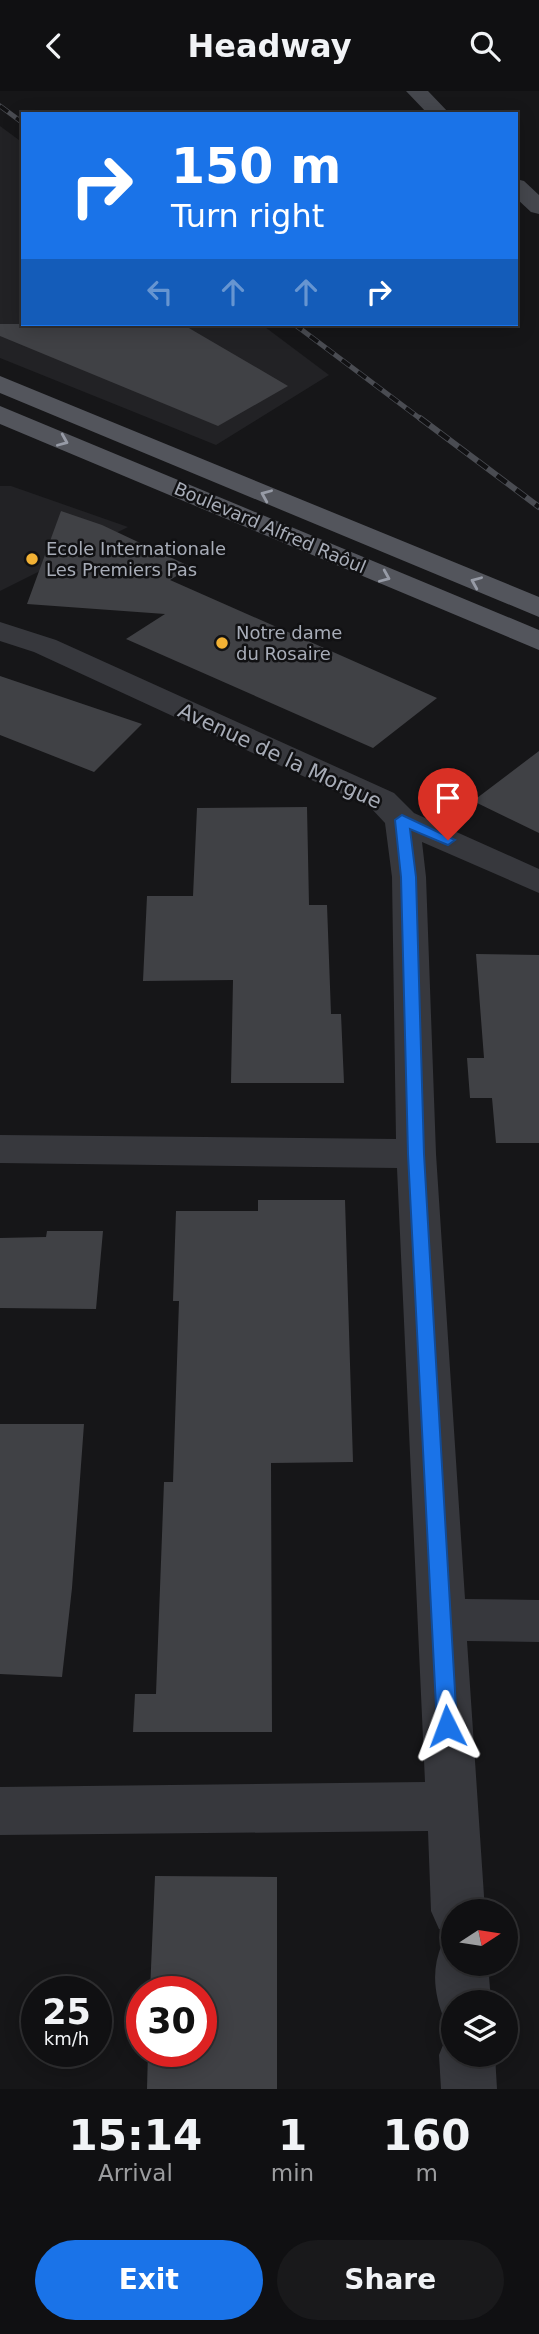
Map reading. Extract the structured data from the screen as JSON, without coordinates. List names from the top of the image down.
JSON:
{
  "streets": {
    "main road": ["Boulevard Alfred Raôul"],
    "street": ["Avenue de la Morgue"]
  },
  "places": ["Ecole Internationale Les Premiers Pas", "Notre dame du Rosaire"],
  "north": "right",
  "page": {
    "header": "Headway",
    "turn": ["150 m", "Turn right"],
    "speed": "25 km/h",
    "limit": "30",
    "eta": [
      "15:14",
      "Arrival",
      "1",
      "min",
      "160",
      "m"
    ],
    "buttons": ["Exit", "Share"]
  }
}
